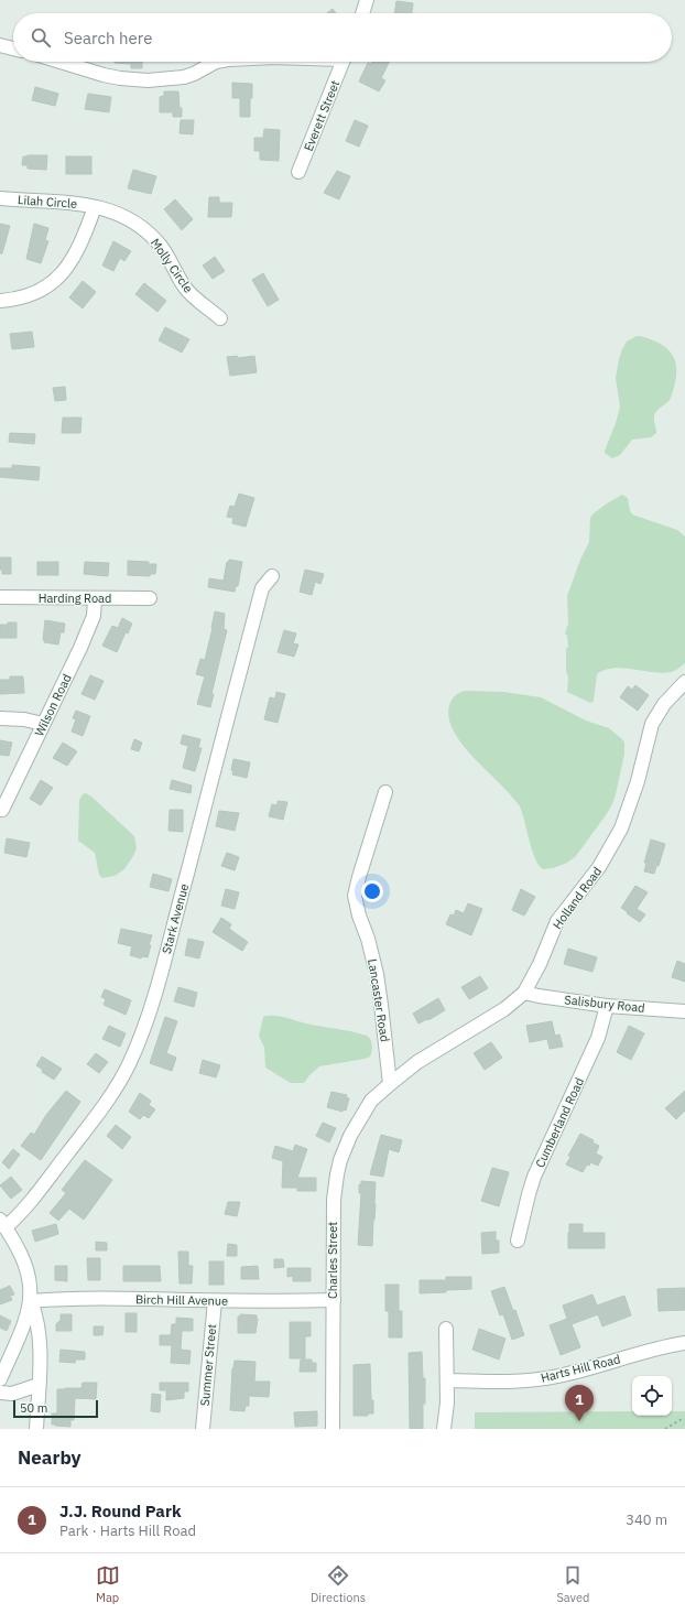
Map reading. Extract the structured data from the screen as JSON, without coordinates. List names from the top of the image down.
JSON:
{
  "streets": {
    "street": [
      "Everett Street",
      "Lilah Circle",
      "Molly Circle",
      "Harding Road",
      "Wilson Road",
      "Holland Road",
      "Stark Avenue",
      "Lancaster Road",
      "Salisbury Road",
      "Cumberland Road",
      "Charles Street",
      "Birch Hill Avenue",
      "Summer Street",
      "Harts Hill Road"
    ]
  },
  "crossings": [
    ["Lilah Circle", "Molly Circle"],
    ["Harding Road", "Wilson Road"],
    ["Holland Road", "Lancaster Road"],
    ["Holland Road", "Salisbury Road"],
    ["Holland Road", "Charles Street"],
    ["Salisbury Road", "Cumberland Road"],
    ["Charles Street", "Birch Hill Avenue"],
    ["Birch Hill Avenue", "Summer Street"]
  ],
  "scale_bar": "50 m",
  "page": {
    "search": "Search here",
    "pins": "1",
    "scale": "50 m",
    "heading": "Nearby",
    "list": [
      {
        "mark": "1",
        "name": "J.J. Round Park",
        "note": "Park · Harts Hill Road",
        "value": "340 m"
      }
    ],
    "nav": ["Map", "Directions", "Saved"]
  }
}
